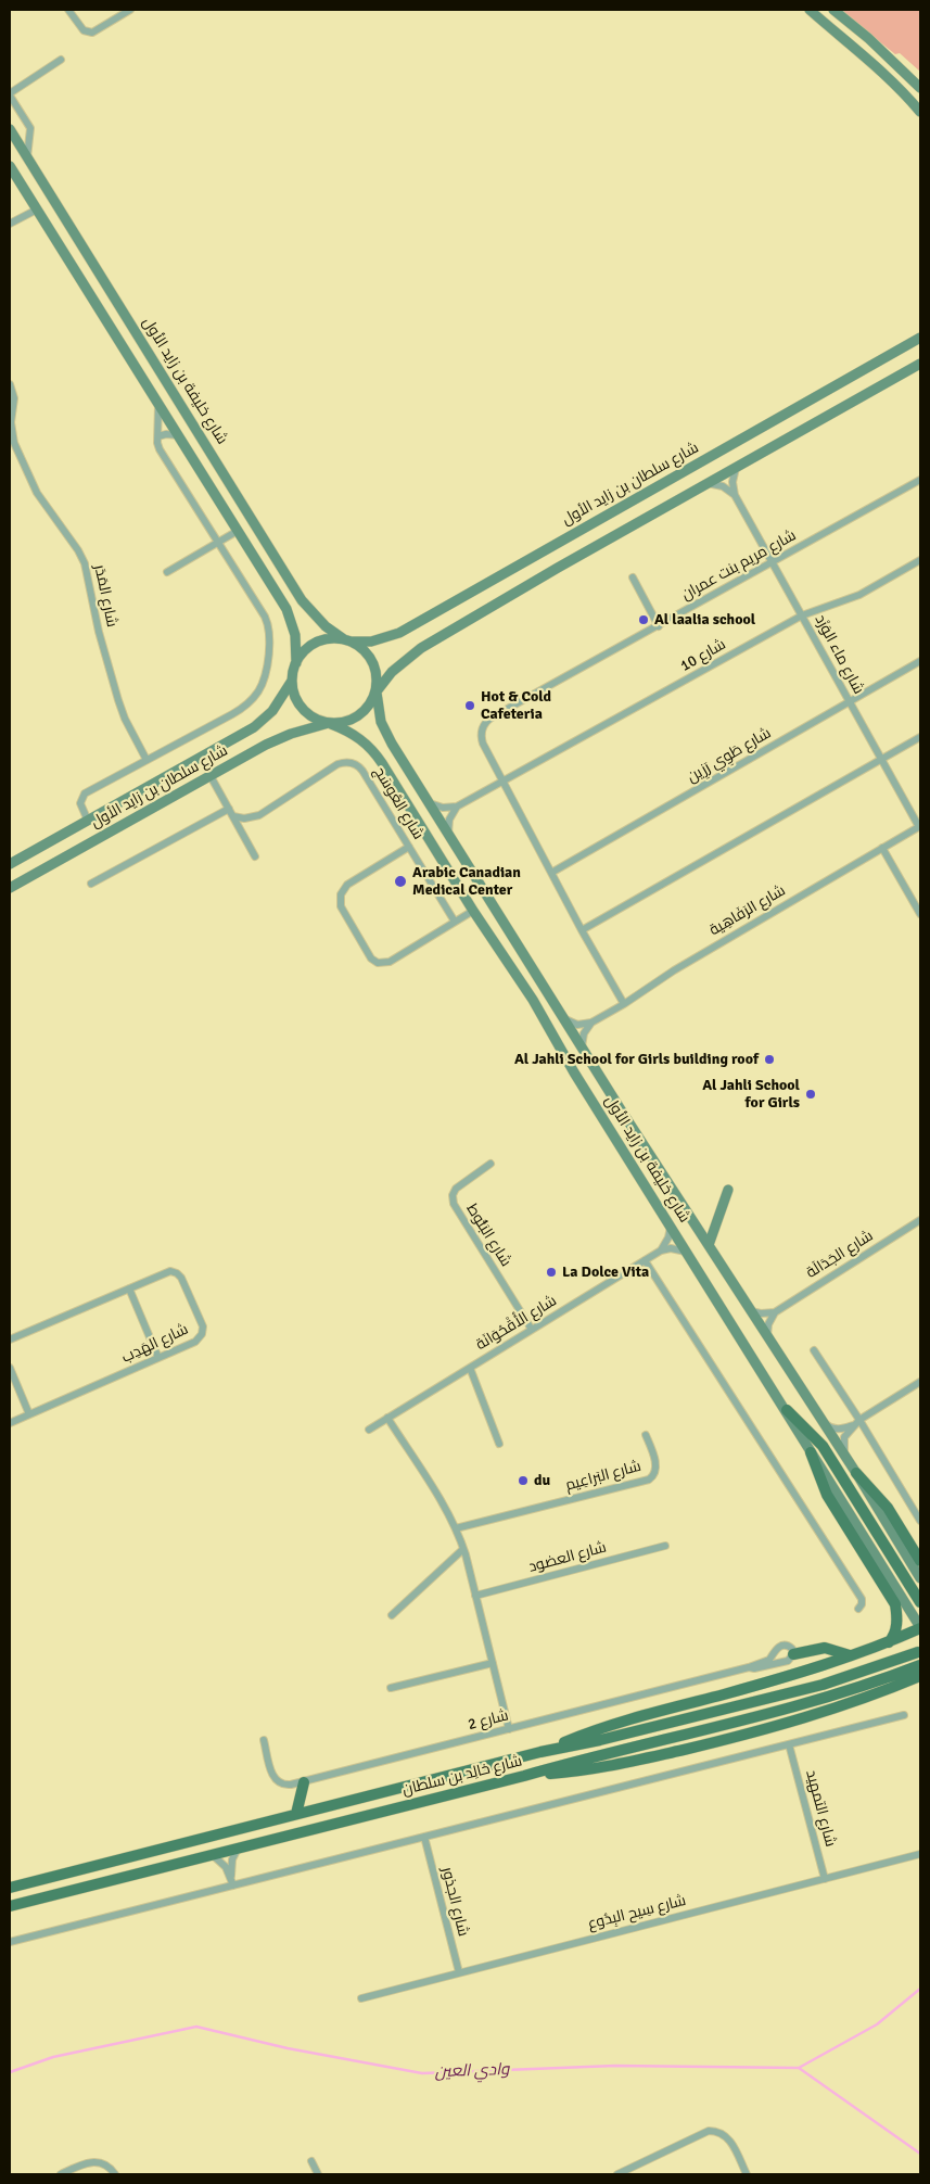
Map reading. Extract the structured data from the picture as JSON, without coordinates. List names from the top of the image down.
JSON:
{
  "streets": {
    "main road": ["شارع خليفة بن زايد الأول", "شارع سلطان بن زايد الأول", "شارع خالِد بن سلطان"],
    "street": [
      "شارع مريم بنت عمران",
      "شارع المَدَر",
      "شارع ماء الوَرْد",
      "شارع 10",
      "شارع طَوِي رَزِين",
      "شارع العُوسَج",
      "شارع الرَفَاهِية",
      "شارع البَلُّوط",
      "شارع الجَدَالَة",
      "شارع الأُقْحُوَانَة",
      "شارع الهَدِب",
      "شارع البَراعِيم",
      "شارع العضود",
      "شارع 2",
      "شارع التمهيد",
      "شارع الجذور",
      "شارع سِيح البِدُوع"
    ]
  },
  "crossings": [
    ["شارع خليفة بن زايد الأول", "شارع سلطان بن زايد الأول"],
    ["شارع مريم بنت عمران", "شارع ماء الوَرْد"],
    ["شارع مريم بنت عمران", "شارع 10"],
    ["شارع مريم بنت عمران", "شارع طَوِي رَزِين"],
    ["شارع مريم بنت عمران", "شارع الرَفَاهِية"],
    ["شارع ماء الوَرْد", "شارع 10"],
    ["شارع ماء الوَرْد", "شارع طَوِي رَزِين"],
    ["شارع ماء الوَرْد", "شارع الرَفَاهِية"],
    ["شارع البَلُّوط", "شارع الأُقْحُوَانَة"],
    ["شارع التمهيد", "شارع سِيح البِدُوع"],
    ["شارع الجذور", "شارع سِيح البِدُوع"]
  ],
  "water": ["وادي العين"],
  "places": [
    "Al laalia school",
    "Hot & Cold Cafeteria",
    "Arabic Canadian Medical Center",
    "Al Jahli School for Girls building roof",
    "Al Jahli School for Girls",
    "La Dolce Vita",
    "du"
  ]
}
